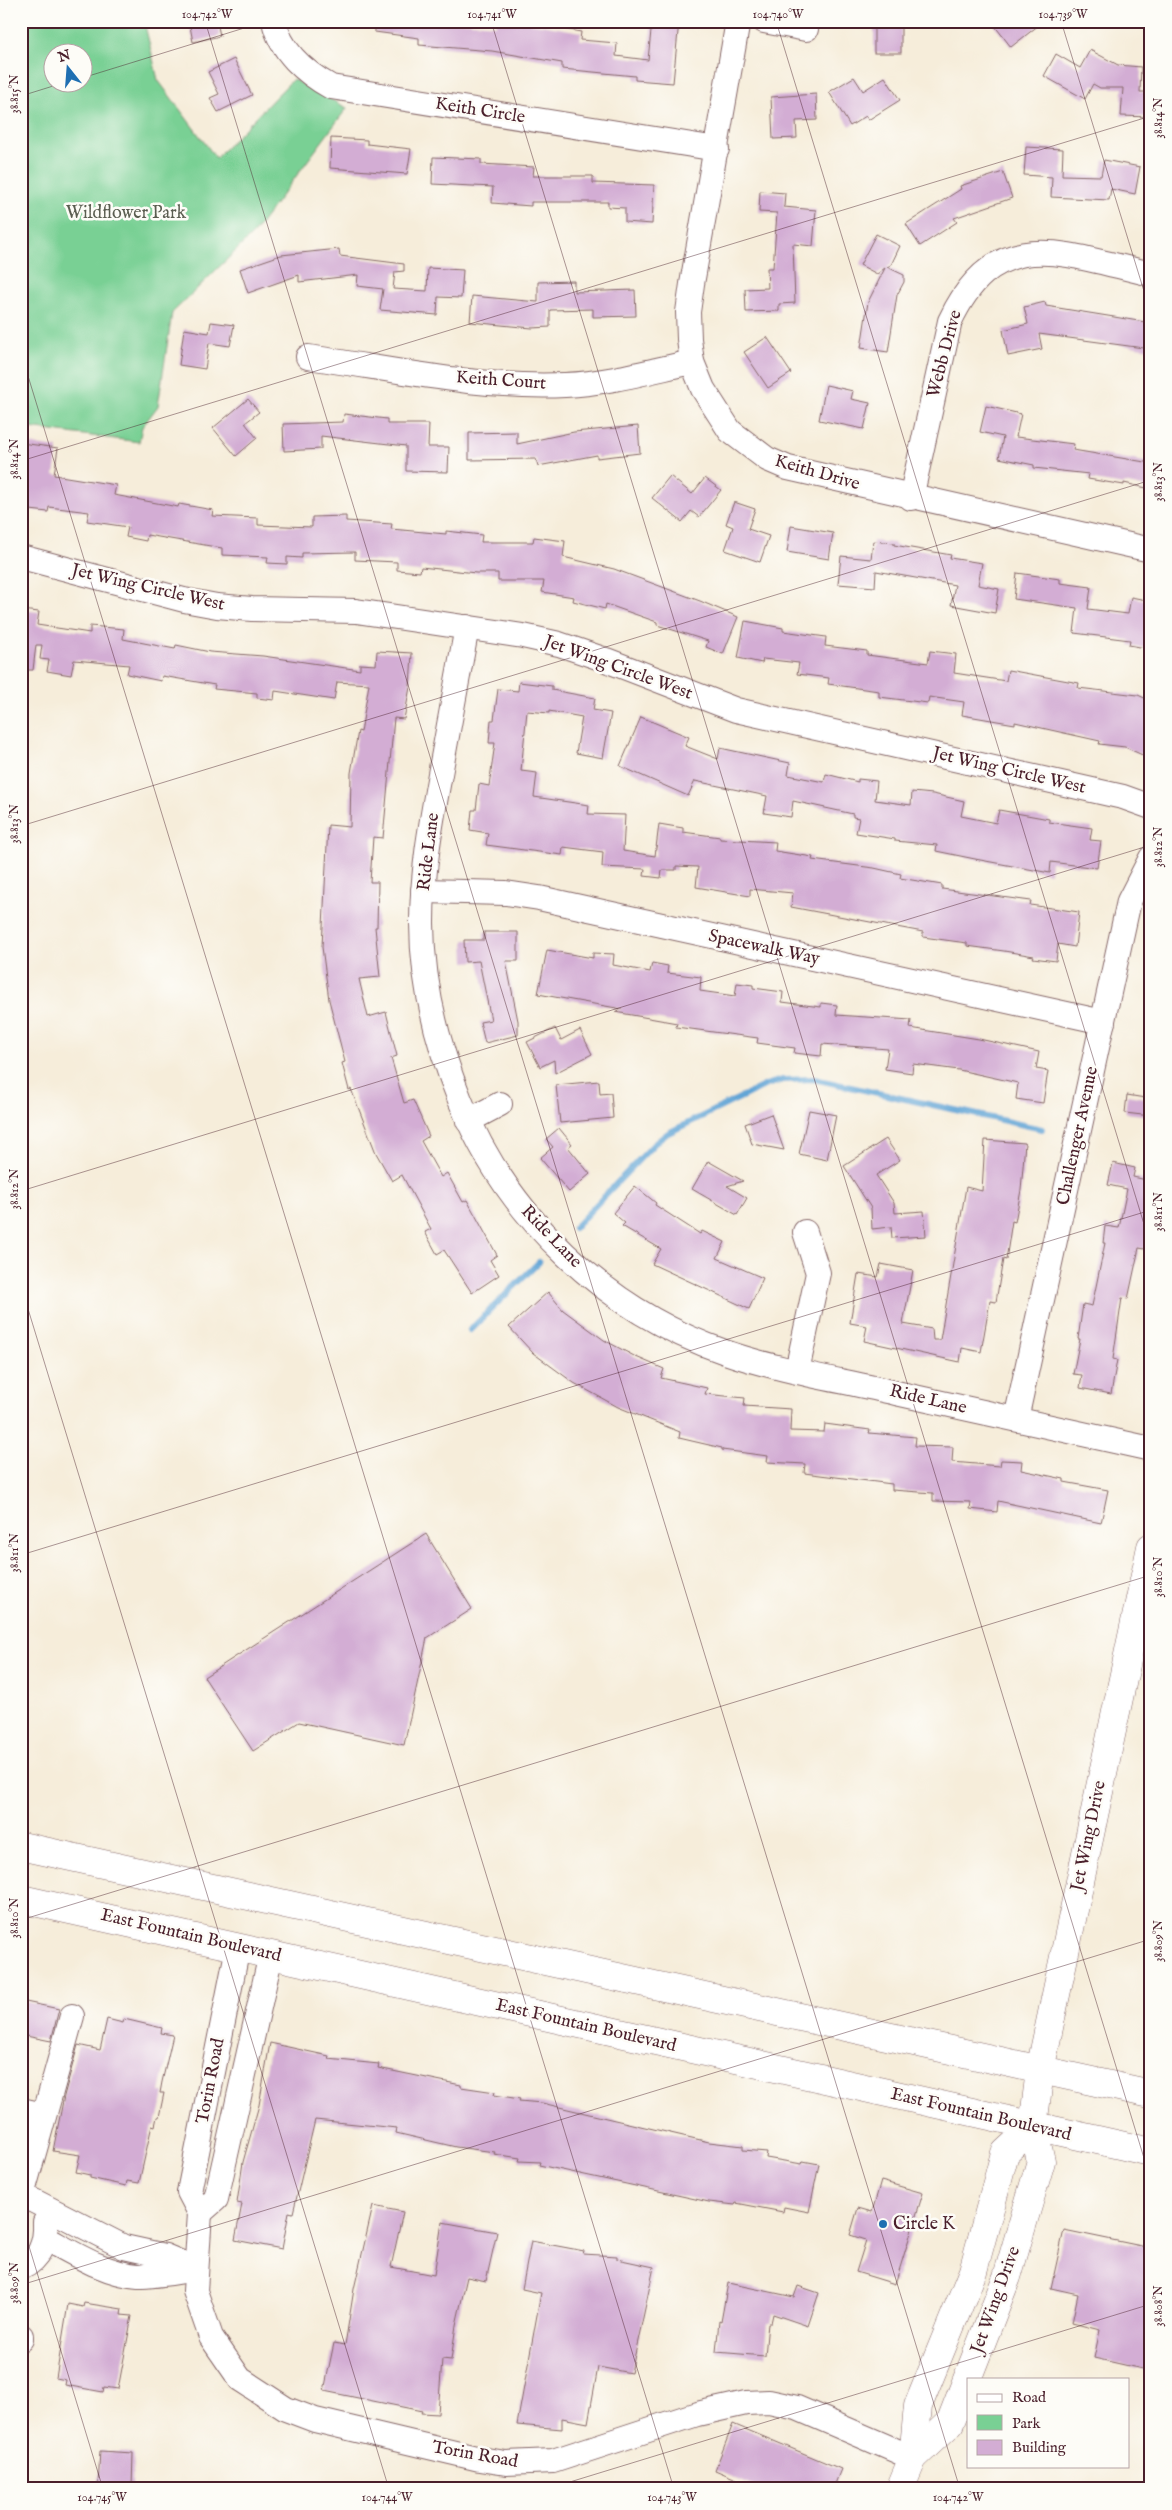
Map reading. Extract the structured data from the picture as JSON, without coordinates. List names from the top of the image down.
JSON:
{
  "streets": {
    "main road": ["Jet Wing Drive", "East Fountain Boulevard"],
    "street": [
      "Keith Circle",
      "Webb Drive",
      "Keith Court",
      "Keith Drive",
      "Jet Wing Circle West",
      "Ride Lane",
      "Spacewalk Way",
      "Challenger Avenue",
      "Torin Road"
    ]
  },
  "crossings": [
    ["Keith Circle", "Keith Drive"],
    ["Webb Drive", "Keith Drive"],
    ["Keith Court", "Keith Drive"],
    ["Jet Wing Circle West", "Ride Lane"],
    ["Ride Lane", "Spacewalk Way"],
    ["Ride Lane", "Challenger Avenue"],
    ["Spacewalk Way", "Challenger Avenue"],
    ["Jet Wing Drive", "East Fountain Boulevard"],
    ["Jet Wing Drive", "Torin Road"],
    ["East Fountain Boulevard", "Torin Road"]
  ],
  "parks": ["Wildflower Park"],
  "places": ["Circle K"],
  "legend": ["Road", "Park", "Building"],
  "north": "top",
  "coordinates": [
    "104.742°W",
    "104.741°W",
    "104.740°W",
    "104.739°W",
    "38.815°N",
    "38.814°N",
    "38.813°N",
    "38.812°N",
    "38.811°N",
    "38.810°N",
    "38.809°N",
    "38.808°N",
    "104.745°W",
    "104.744°W",
    "104.743°W"
  ]
}
